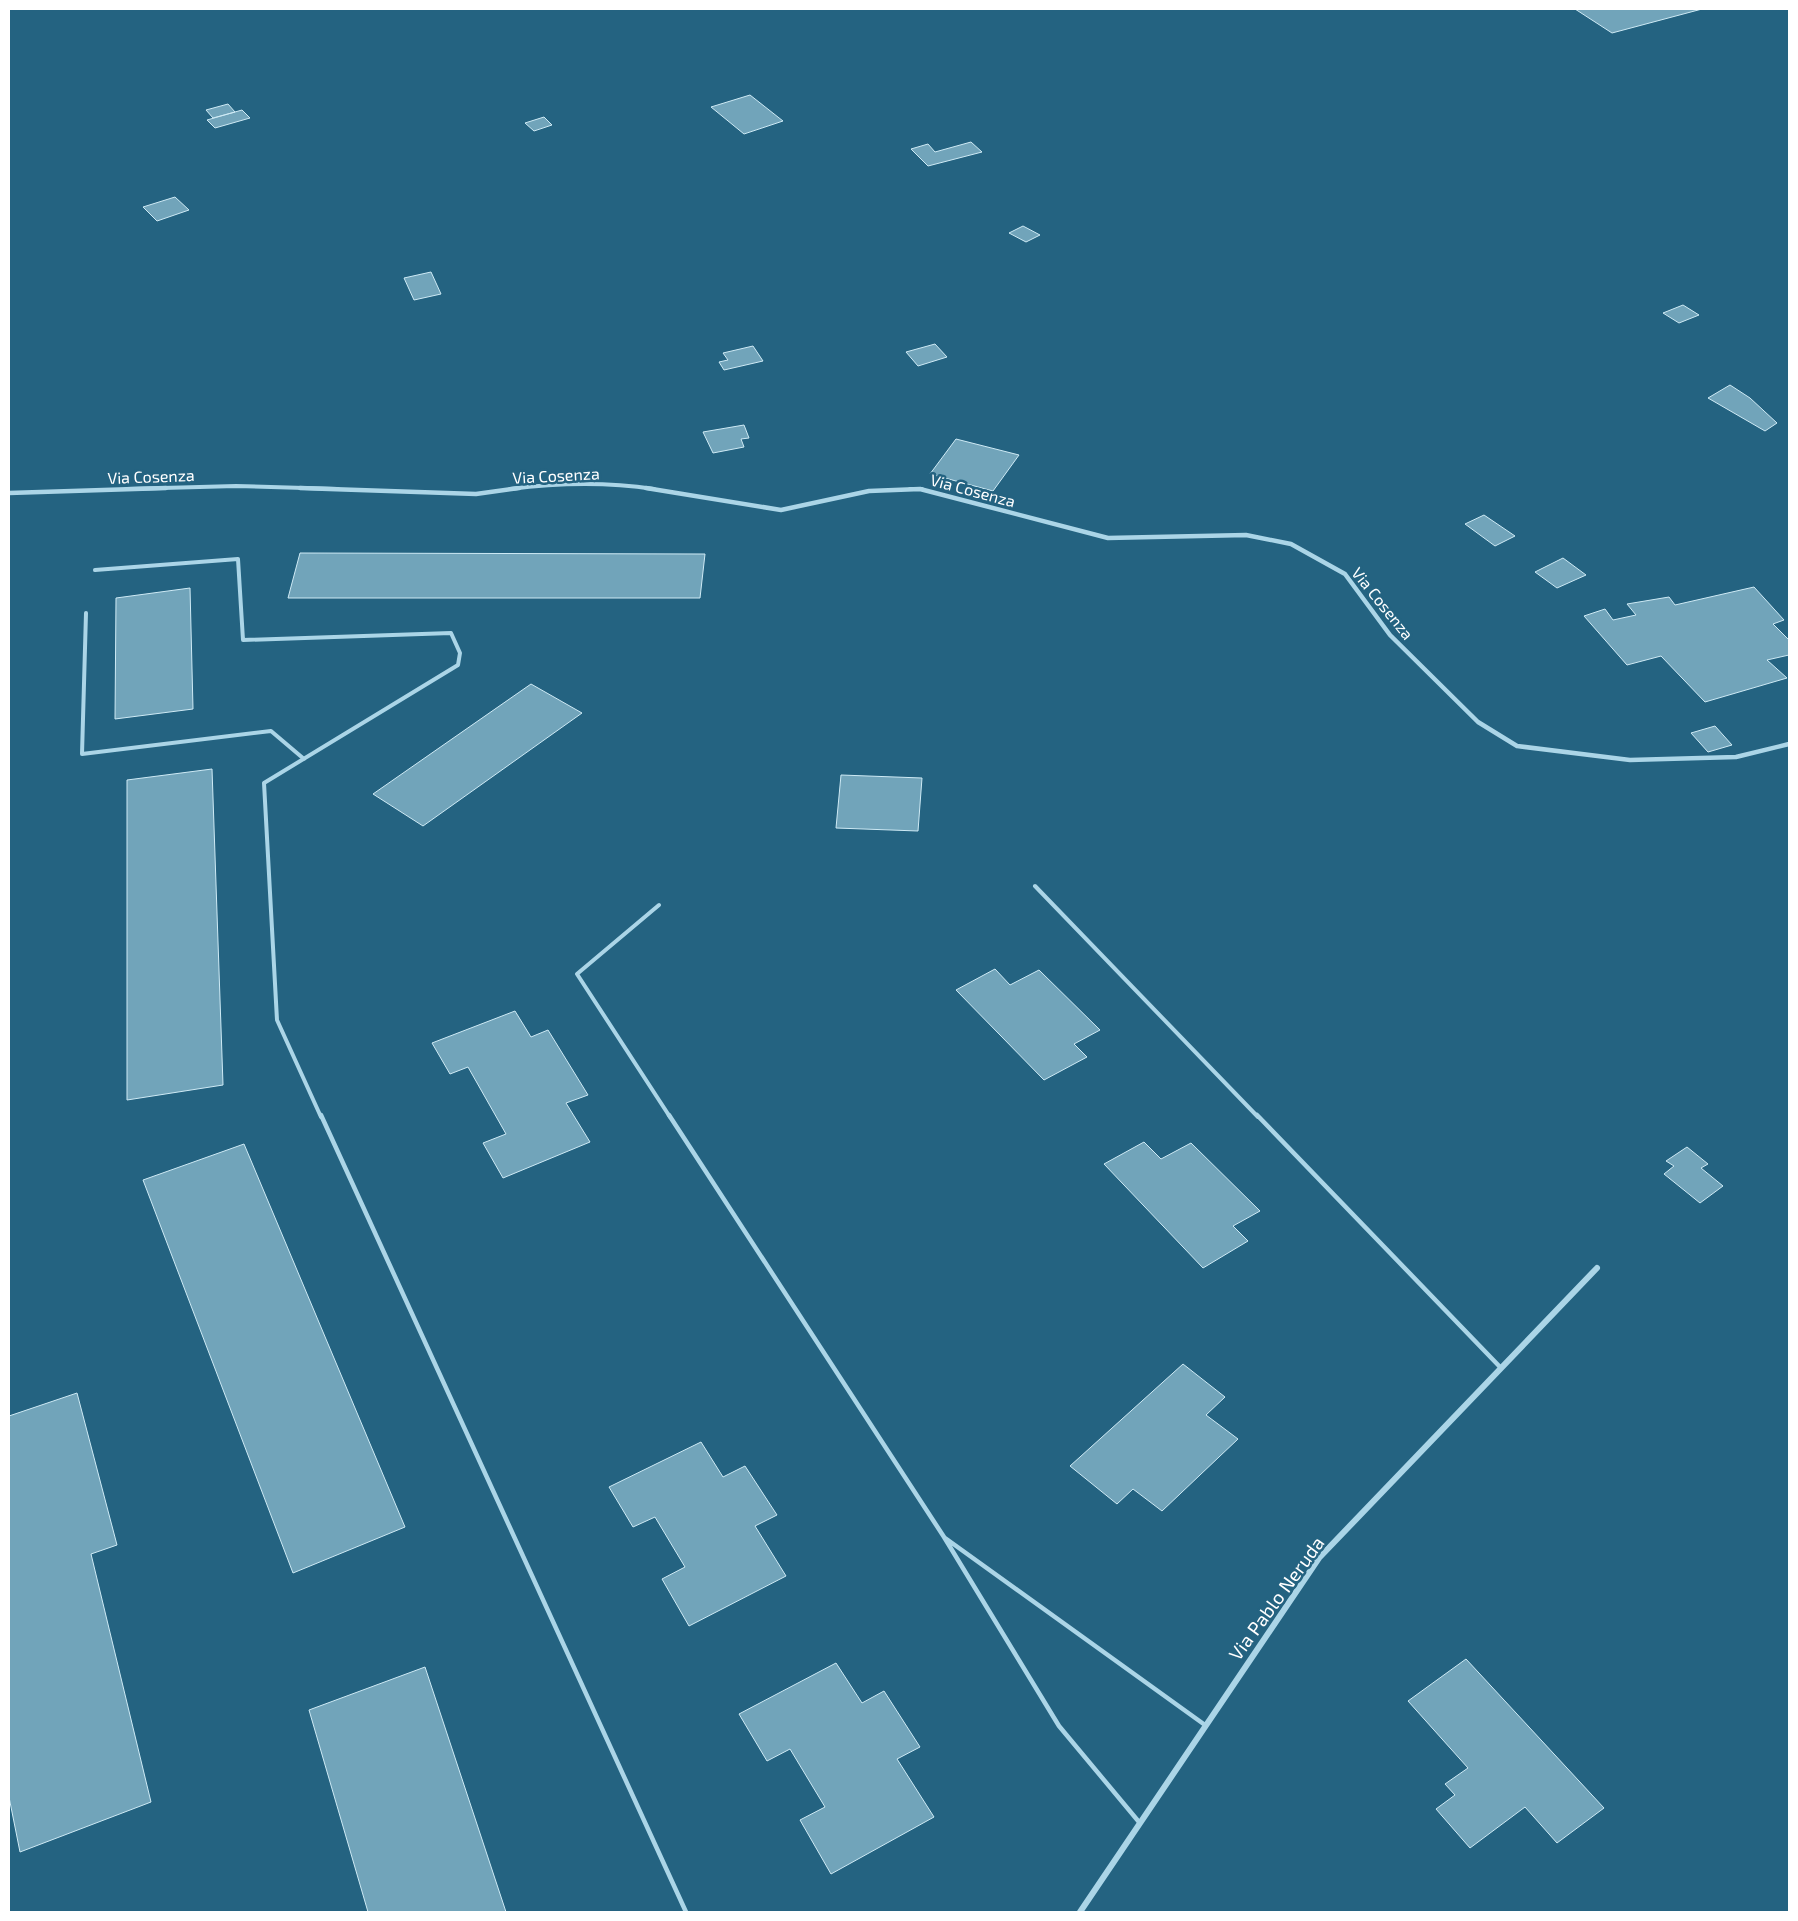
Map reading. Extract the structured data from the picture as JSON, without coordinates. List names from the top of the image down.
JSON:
{
  "streets": {
    "street": ["Via Cosenza", "Via Pablo Neruda"]
  }
}
